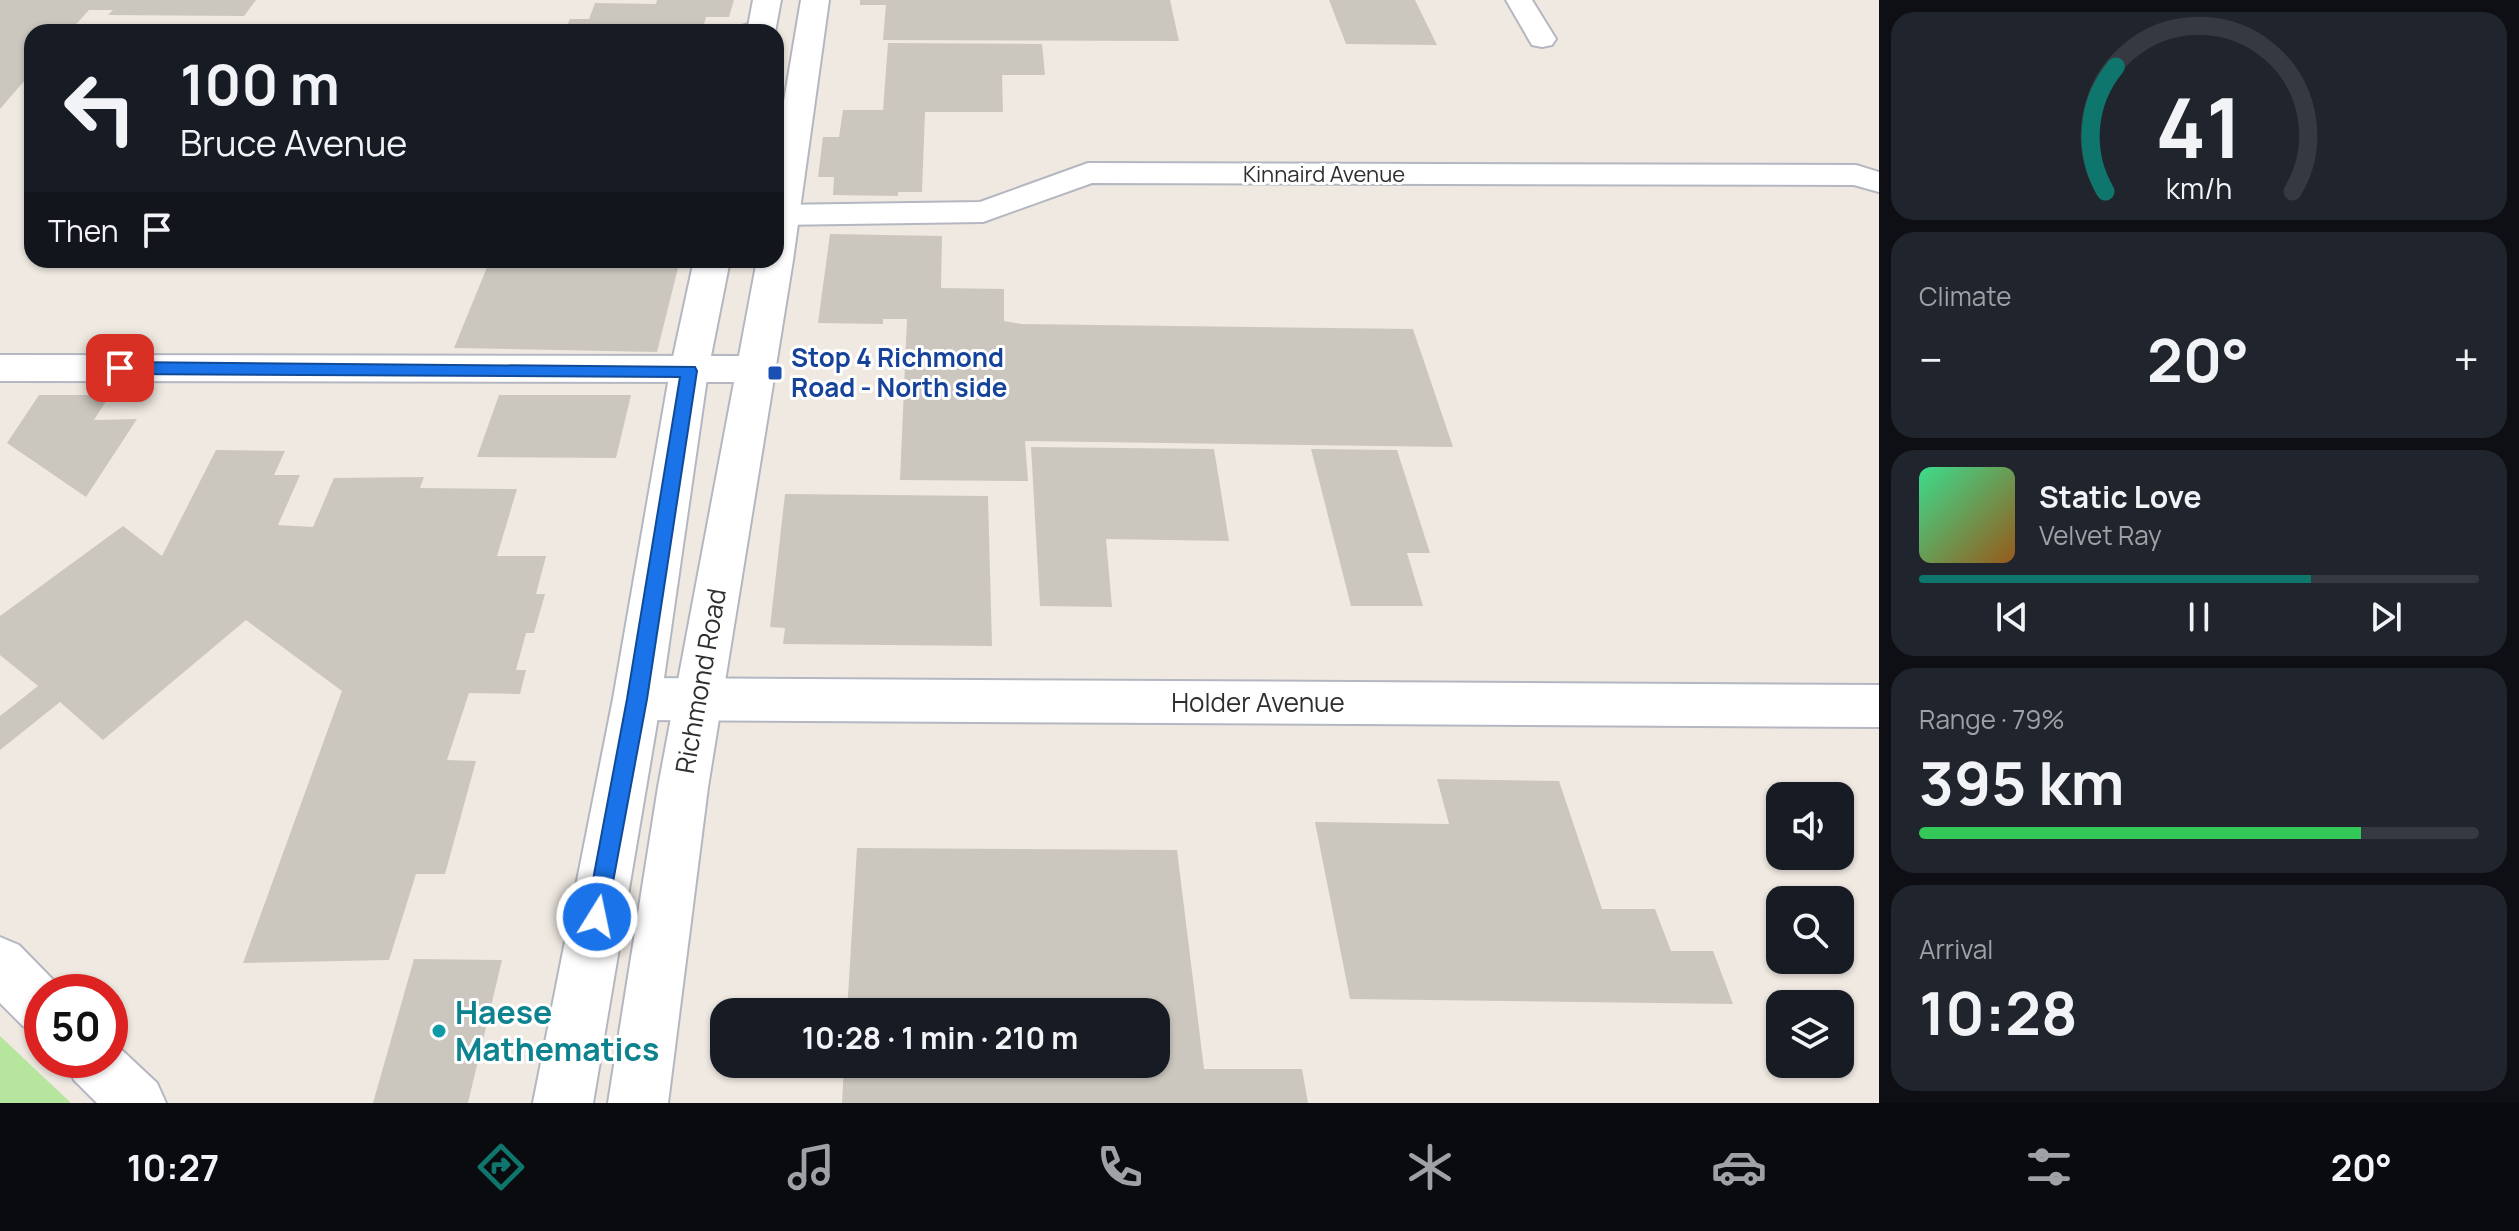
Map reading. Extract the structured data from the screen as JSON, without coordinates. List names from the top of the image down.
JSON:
{
  "streets": {
    "main road": ["Richmond Road"],
    "street": ["Kinnaird Avenue", "Holder Avenue"]
  },
  "crossings": [
    ["Richmond Road", "Holder Avenue"]
  ],
  "places": {
    "transit": ["Stop 4 Richmond Road - North side"],
    "other": ["Haese Mathematics"]
  },
  "page": {
    "turn": ["100 m", "Bruce Avenue"],
    "then": "Then",
    "tile": [
      "Climate",
      ["Range · 79%", "395 km"],
      ["Arrival", "10:28"]
    ],
    "heat": ["−", "20°", "+"],
    "song": ["Static Love", "Velvet Ray"],
    "limit": "50",
    "trip": "10:28 · 1 min · 210 m",
    "tabs": ["10:27", "20°"],
    "gauge": ["41", "km/h"]
  }
}
